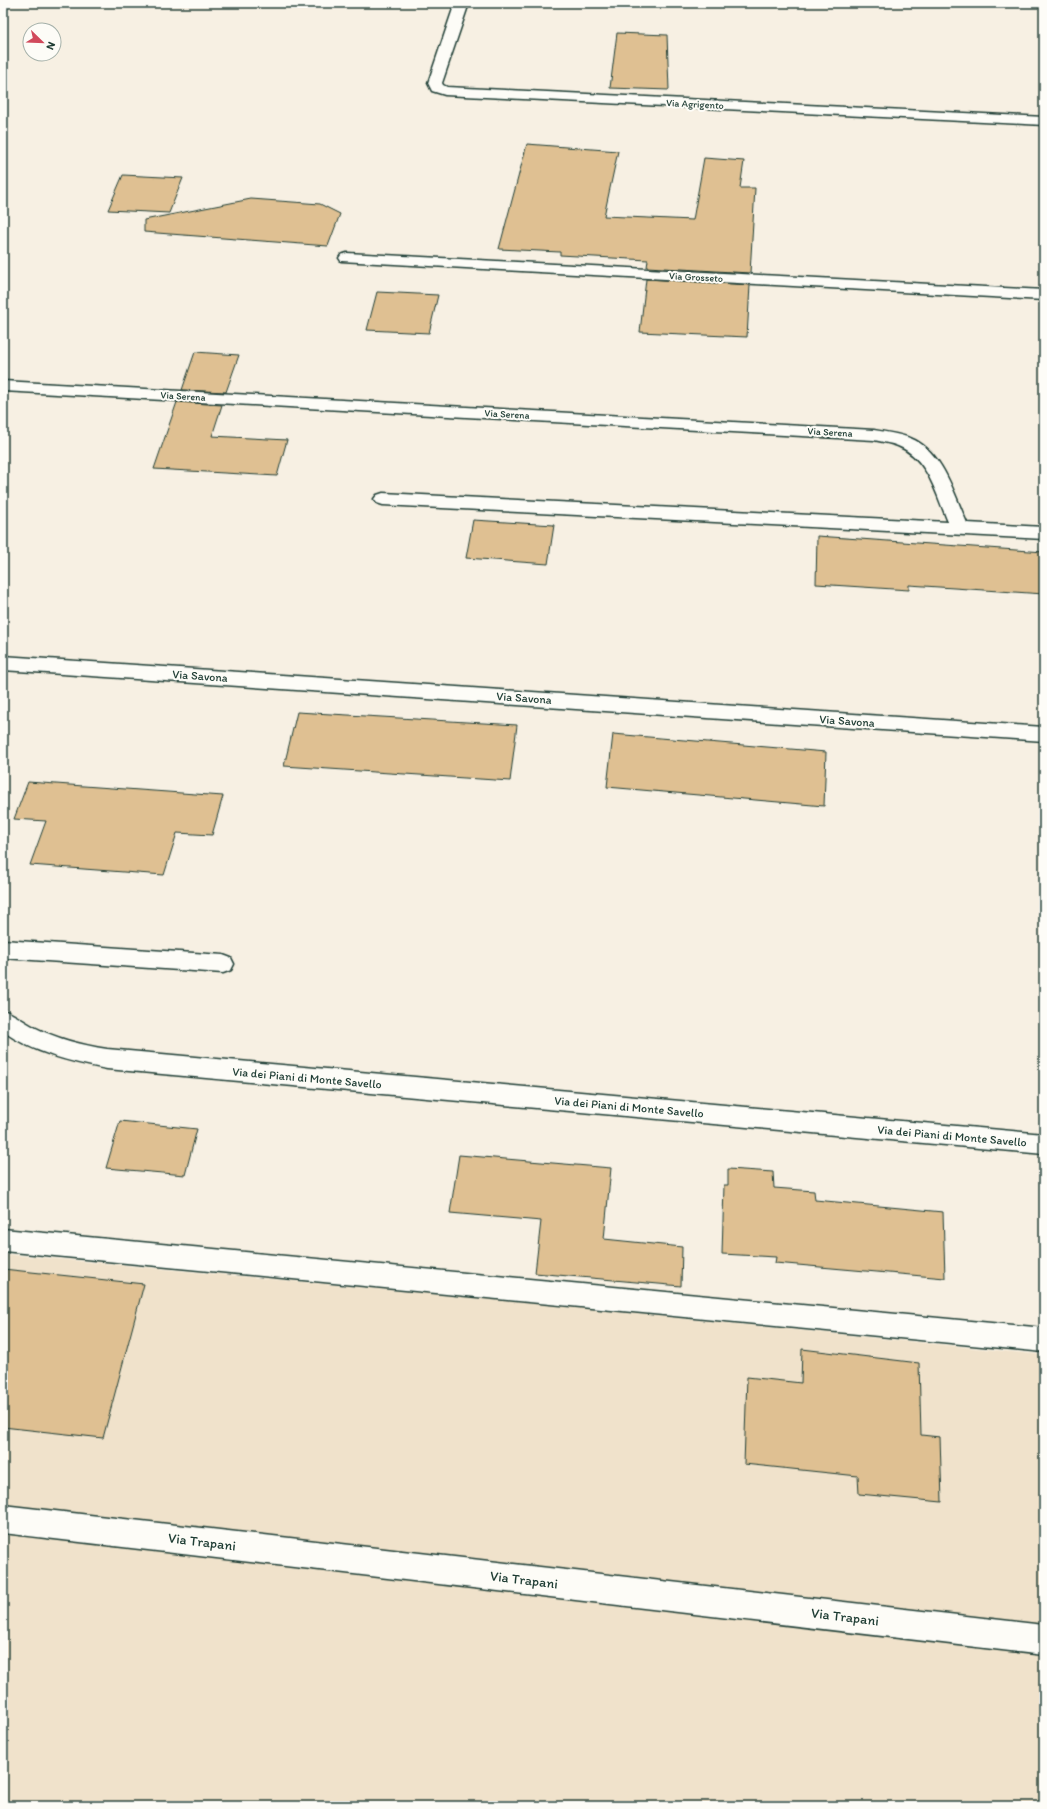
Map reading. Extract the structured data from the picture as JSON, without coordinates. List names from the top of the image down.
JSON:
{
  "streets": {
    "street": [
      "Via Agrigento",
      "Via Grosseto",
      "Via Serena",
      "Via Savona",
      "Via dei Piani di Monte Savello",
      "Via Trapani"
    ]
  },
  "north": "bottom right"
}
